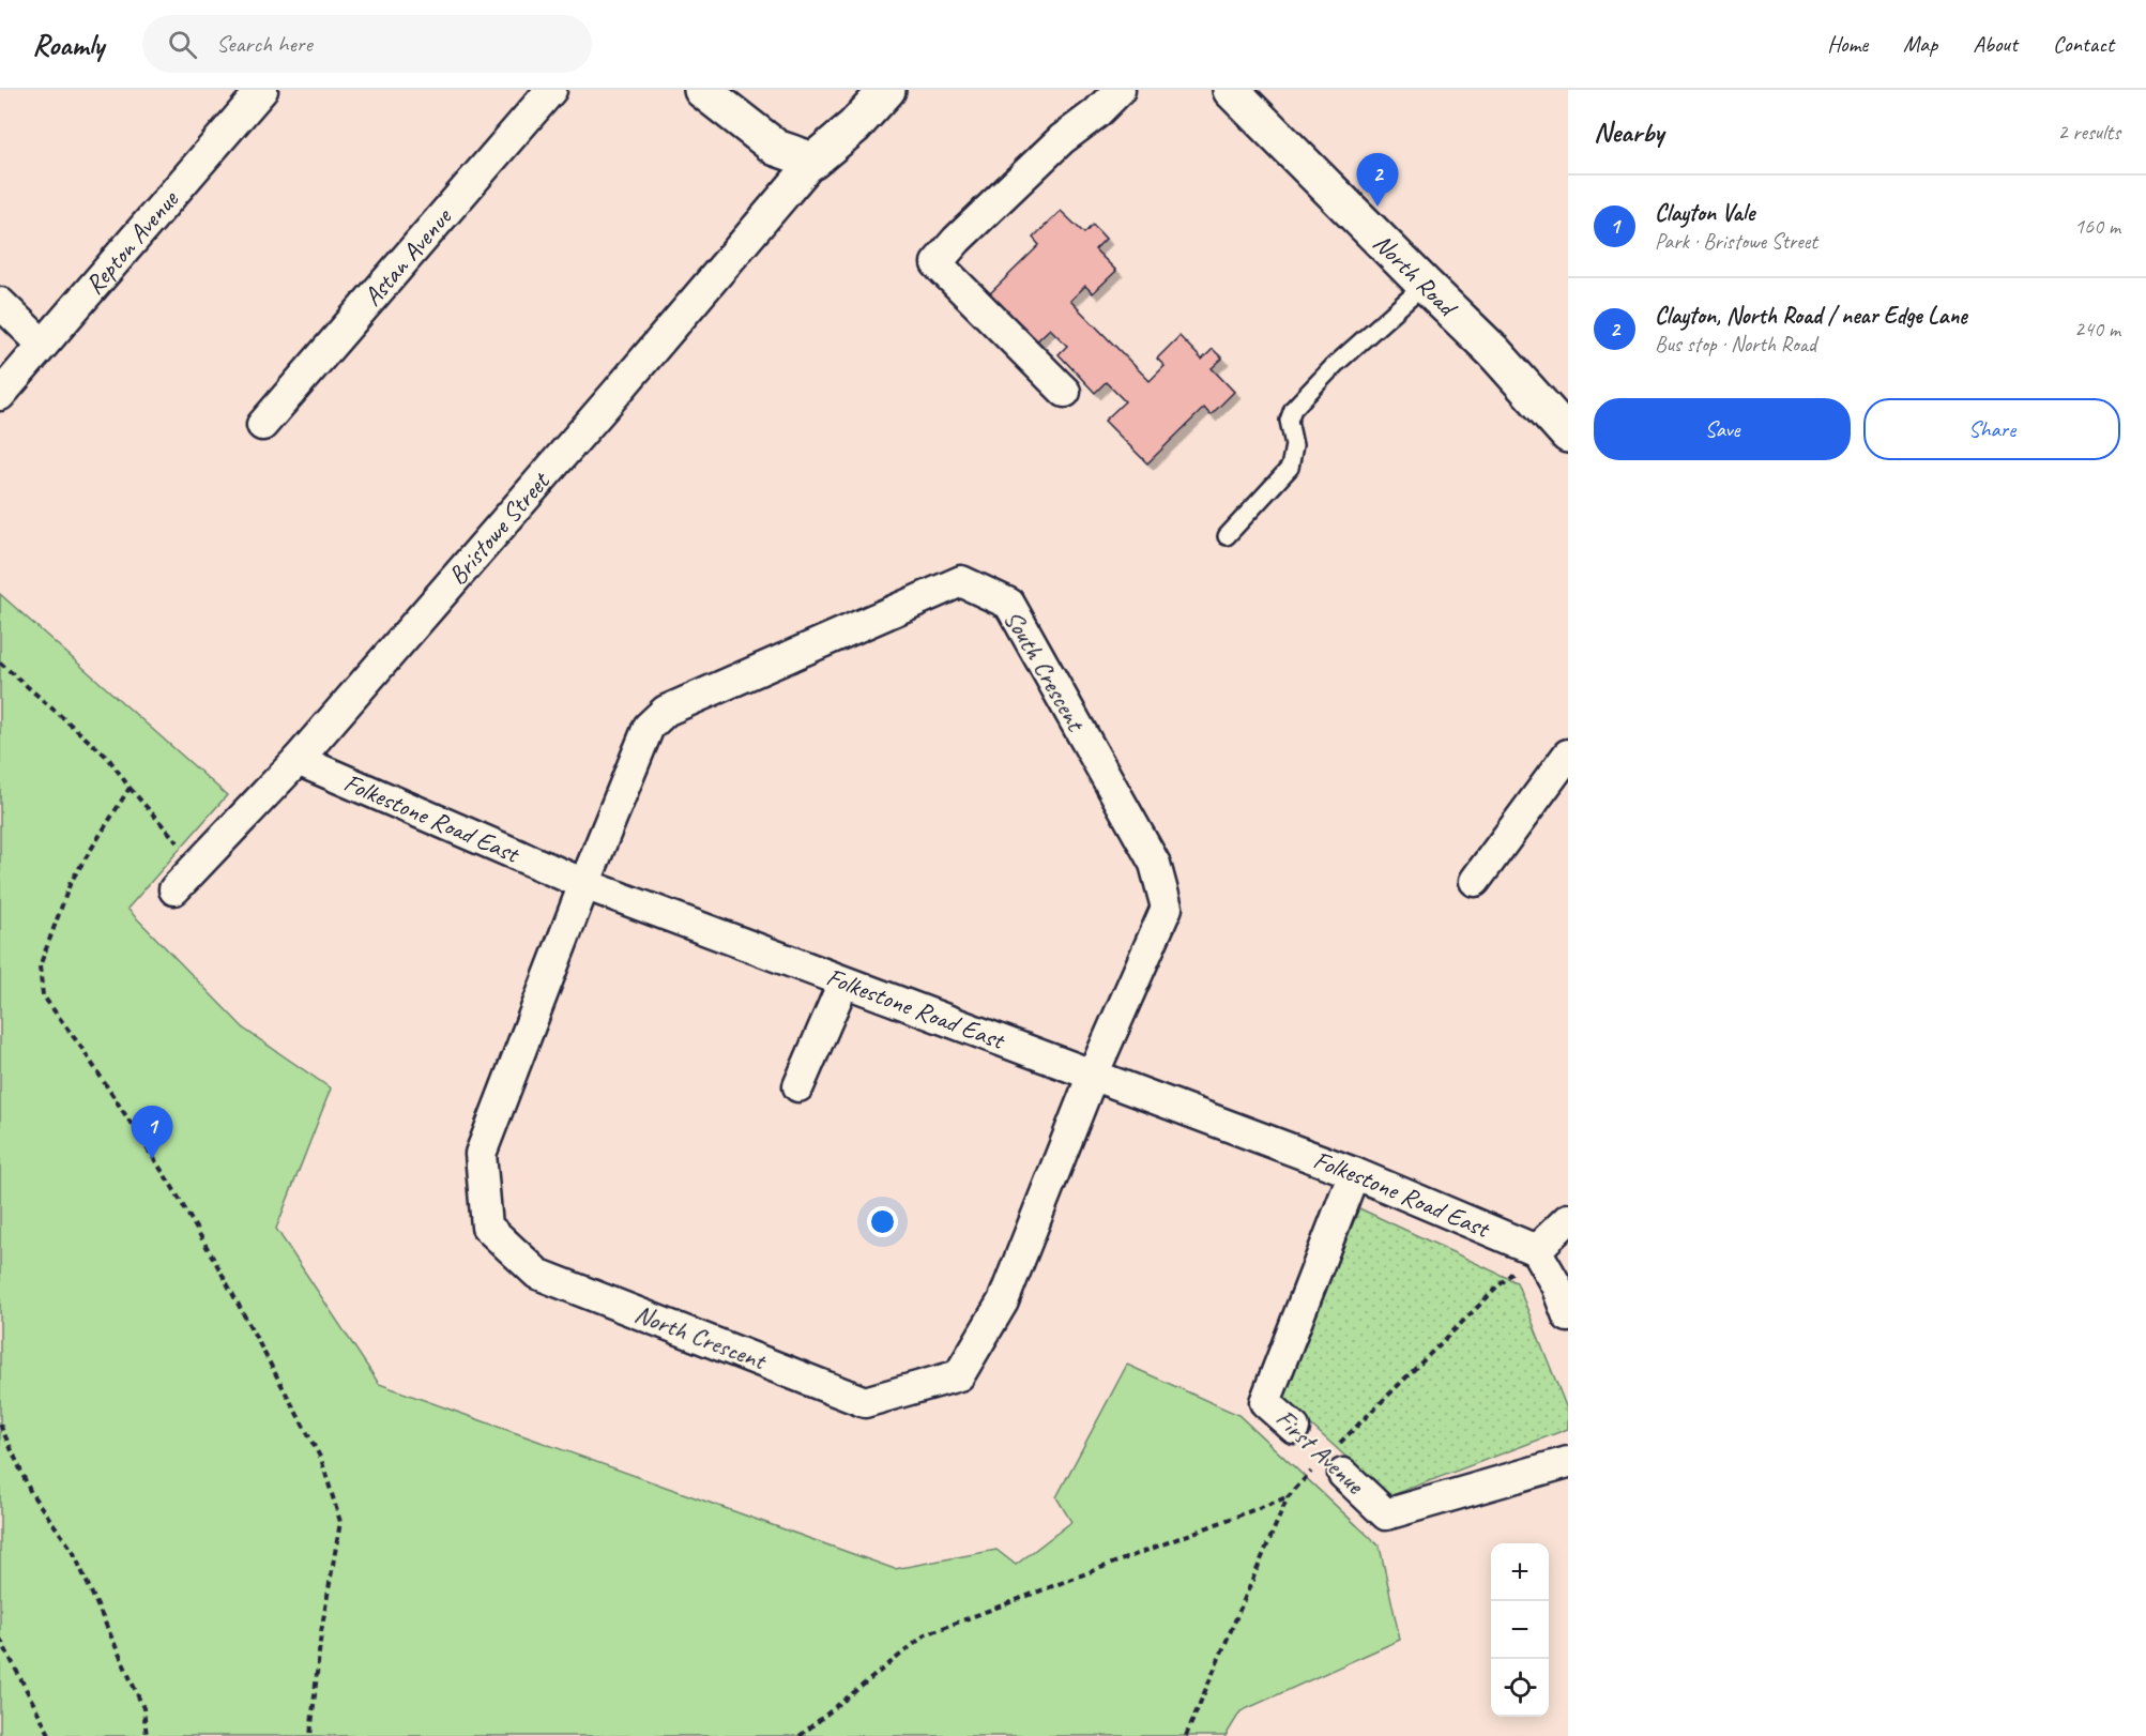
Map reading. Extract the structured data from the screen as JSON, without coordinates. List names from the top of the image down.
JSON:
{
  "streets": {
    "street": [
      "Repton Avenue",
      "Astan Avenue",
      "North Road",
      "Bristowe Street",
      "South Crescent",
      "Folkestone Road East",
      "North Crescent",
      "First Avenue"
    ]
  },
  "crossings": [
    ["Bristowe Street", "Folkestone Road East"],
    ["South Crescent", "Folkestone Road East"],
    ["South Crescent", "North Crescent"],
    ["Folkestone Road East", "North Crescent"],
    ["Folkestone Road East", "First Avenue"]
  ],
  "page": {
    "header": "Roamly",
    "search": "Search here",
    "nav": [
      "Home",
      "Map",
      "About",
      "Contact"
    ],
    "heading": ["Nearby", "2 results"],
    "pins": ["2", "1"],
    "list": [
      {
        "mark": "1",
        "name": "Clayton Vale",
        "note": "Park · Bristowe Street",
        "value": "160 m"
      },
      {
        "mark": "2",
        "name": "Clayton, North Road / near Edge Lane",
        "note": "Bus stop · North Road",
        "value": "240 m"
      }
    ],
    "buttons": ["Save", "Share"],
    "map_buttons": ["+", "−"]
  }
}
